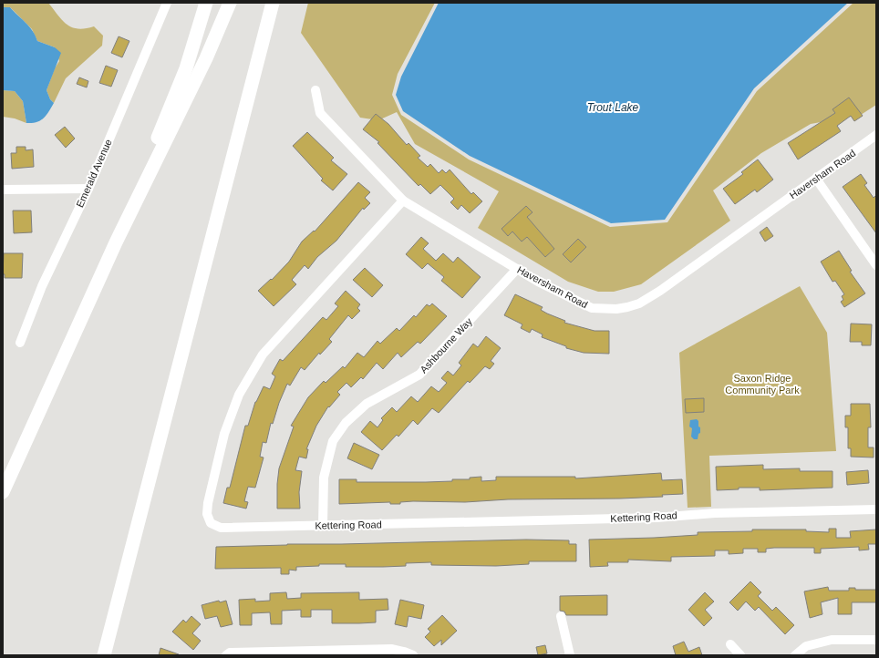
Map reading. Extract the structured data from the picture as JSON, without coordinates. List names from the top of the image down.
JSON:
{
  "streets": {
    "street": [
      "Emerald Avenue",
      "Haversham Road",
      "Ashbourne Way",
      "Kettering Road"
    ]
  },
  "crossings": [
    ["Haversham Road", "Ashbourne Way"],
    ["Haversham Road", "Kettering Road"],
    ["Ashbourne Way", "Kettering Road"]
  ],
  "water": ["Trout Lake"],
  "parks": ["Saxon Ridge Community Park"]
}
